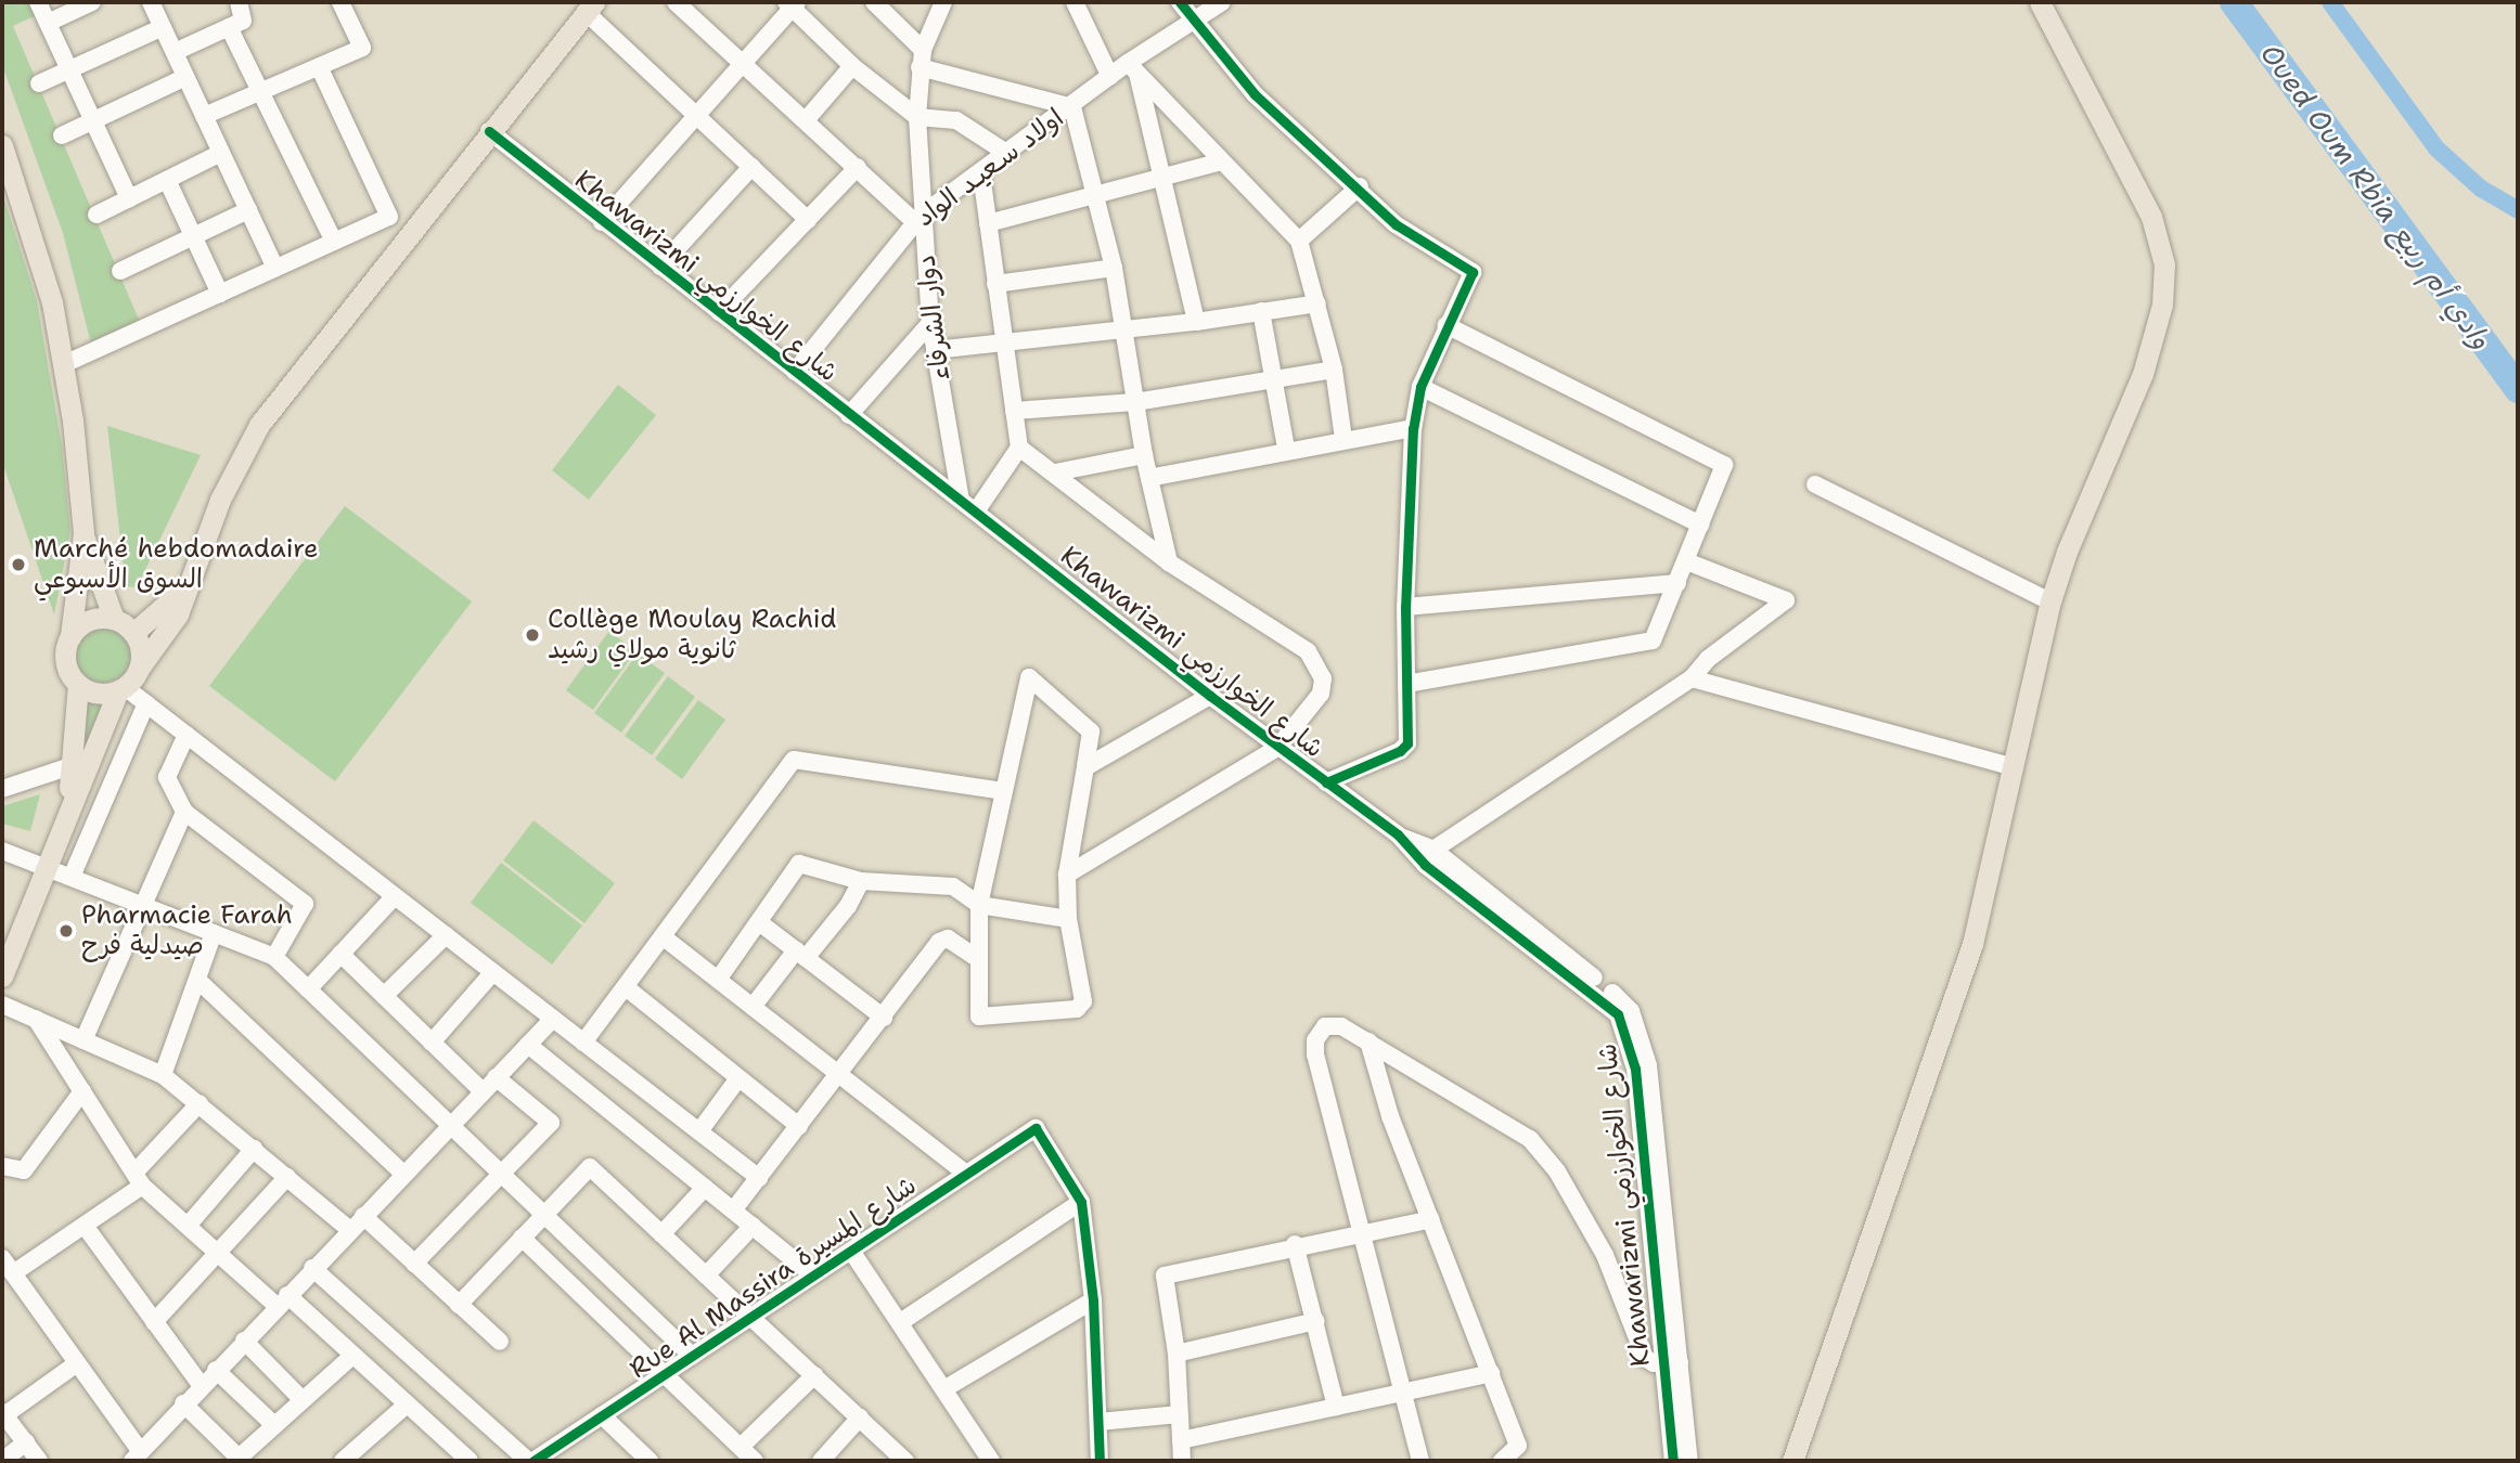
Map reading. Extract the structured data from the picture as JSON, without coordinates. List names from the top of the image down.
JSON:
{
  "streets": {
    "street": [
      "اولاد سـعيـد الواد",
      "Khawarizmi شارع الخوارزمي",
      "دوار الشرفاء",
      "Rue Al Massira شارع المسيرة"
    ]
  },
  "crossings": [
    ["اولاد سـعيـد الواد", "Khawarizmi شارع الخوارزمي"],
    ["اولاد سـعيـد الواد", "دوار الشرفاء"],
    ["Khawarizmi شارع الخوارزمي", "دوار الشرفاء"]
  ],
  "water": ["Oued Oum Rbia وادي أم ربيع"],
  "places": ["Marché hebdomadaire السوق الأسبوعي", "Collège Moulay Rachid ثانوية مولاي رشيد", "Pharmacie Farah صيدلية فرح"]
}
